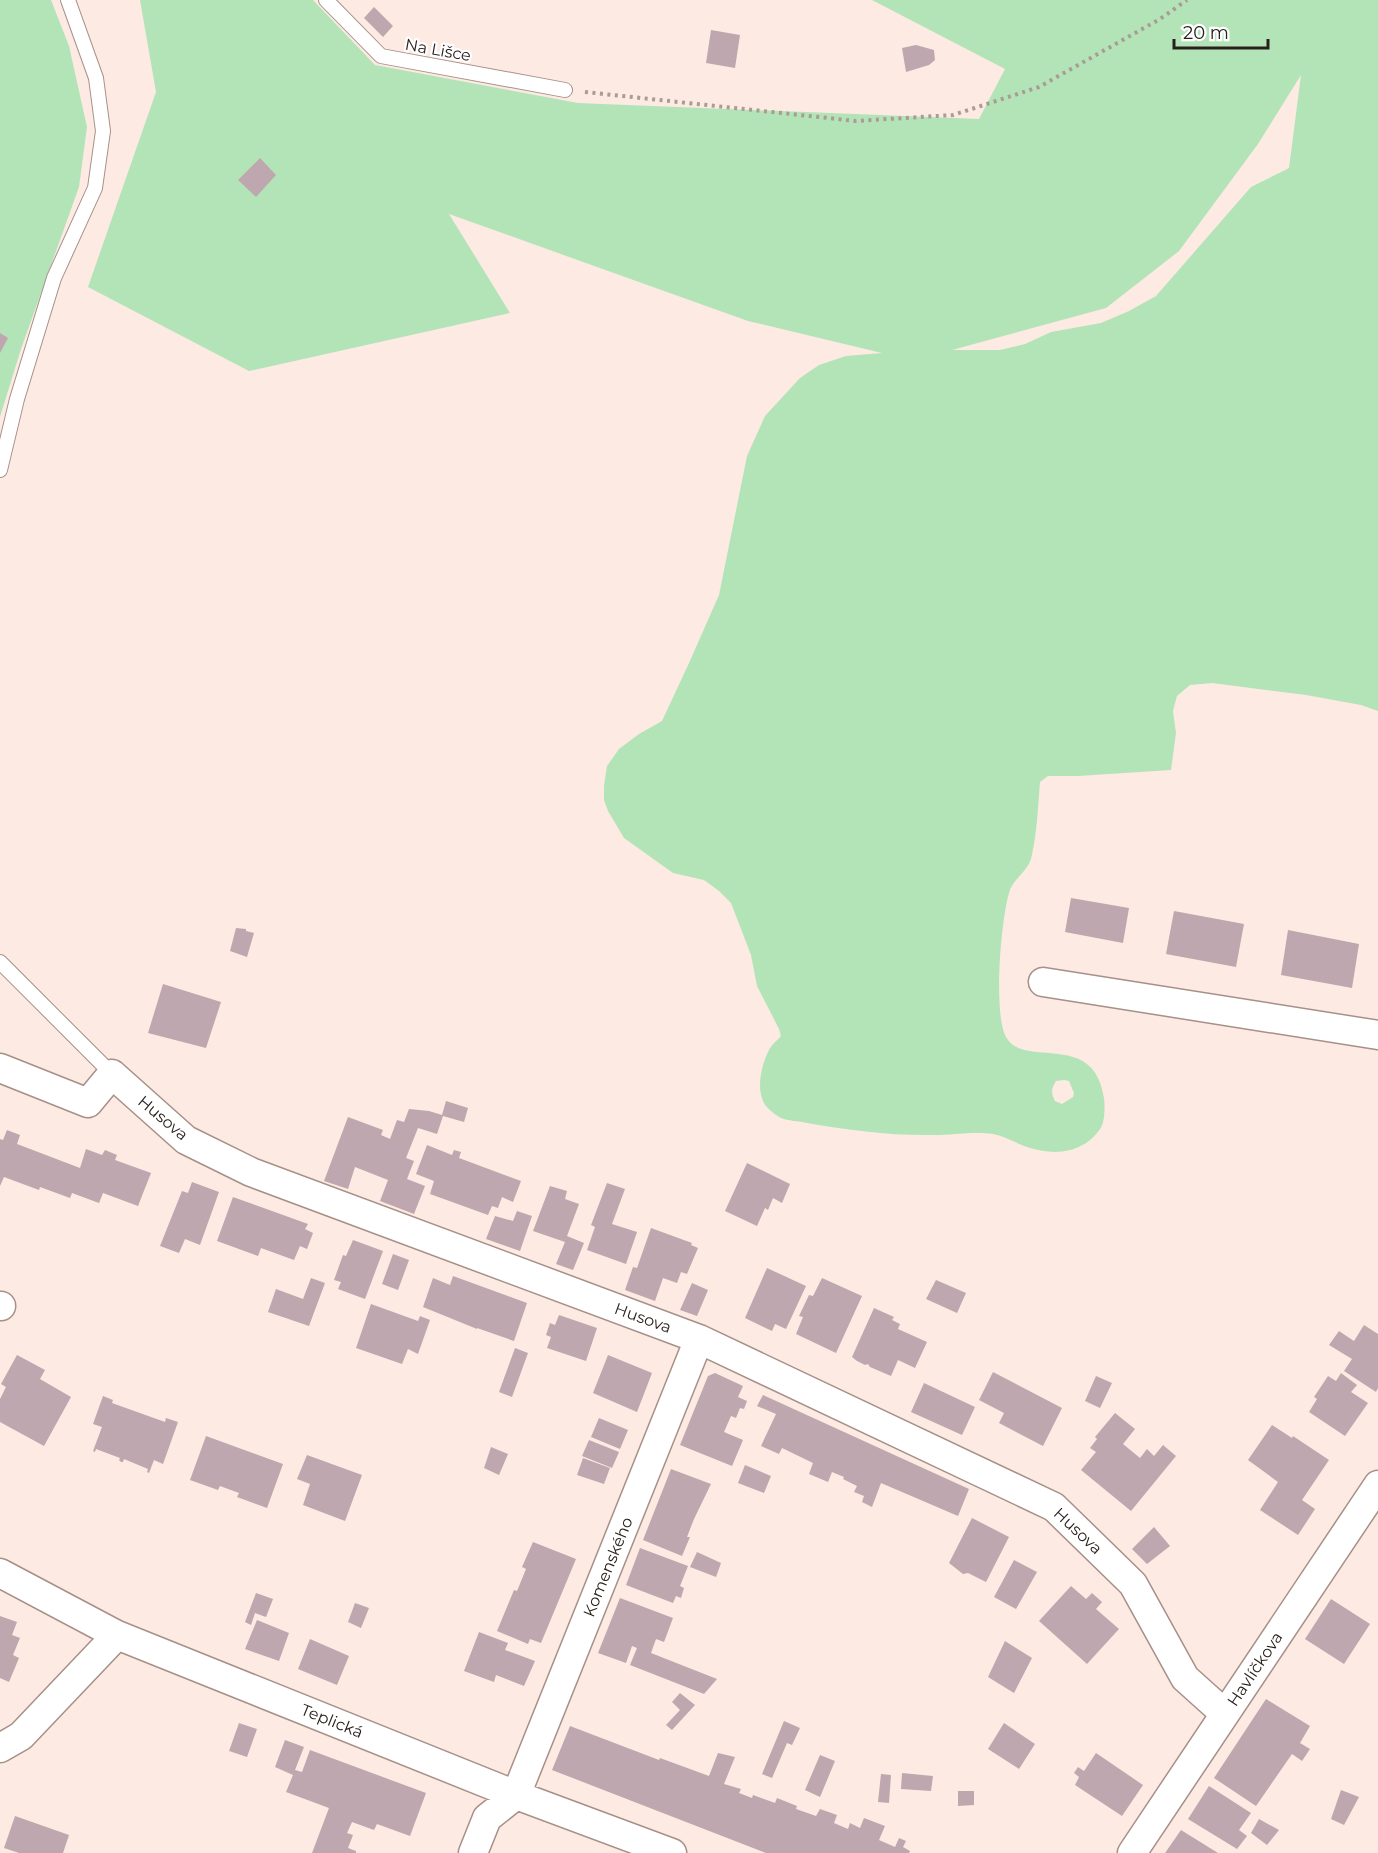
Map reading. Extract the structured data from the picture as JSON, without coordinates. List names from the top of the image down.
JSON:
{
  "streets": {
    "street": [
      "Husova",
      "Komenského",
      "Havlíčkova",
      "Teplická"
    ],
    "lane": ["Na Lišce"]
  },
  "crossings": [
    ["Husova", "Komenského"],
    ["Husova", "Havlíčkova"],
    ["Komenského", "Teplická"]
  ],
  "scale_bar": "20 m"
}
